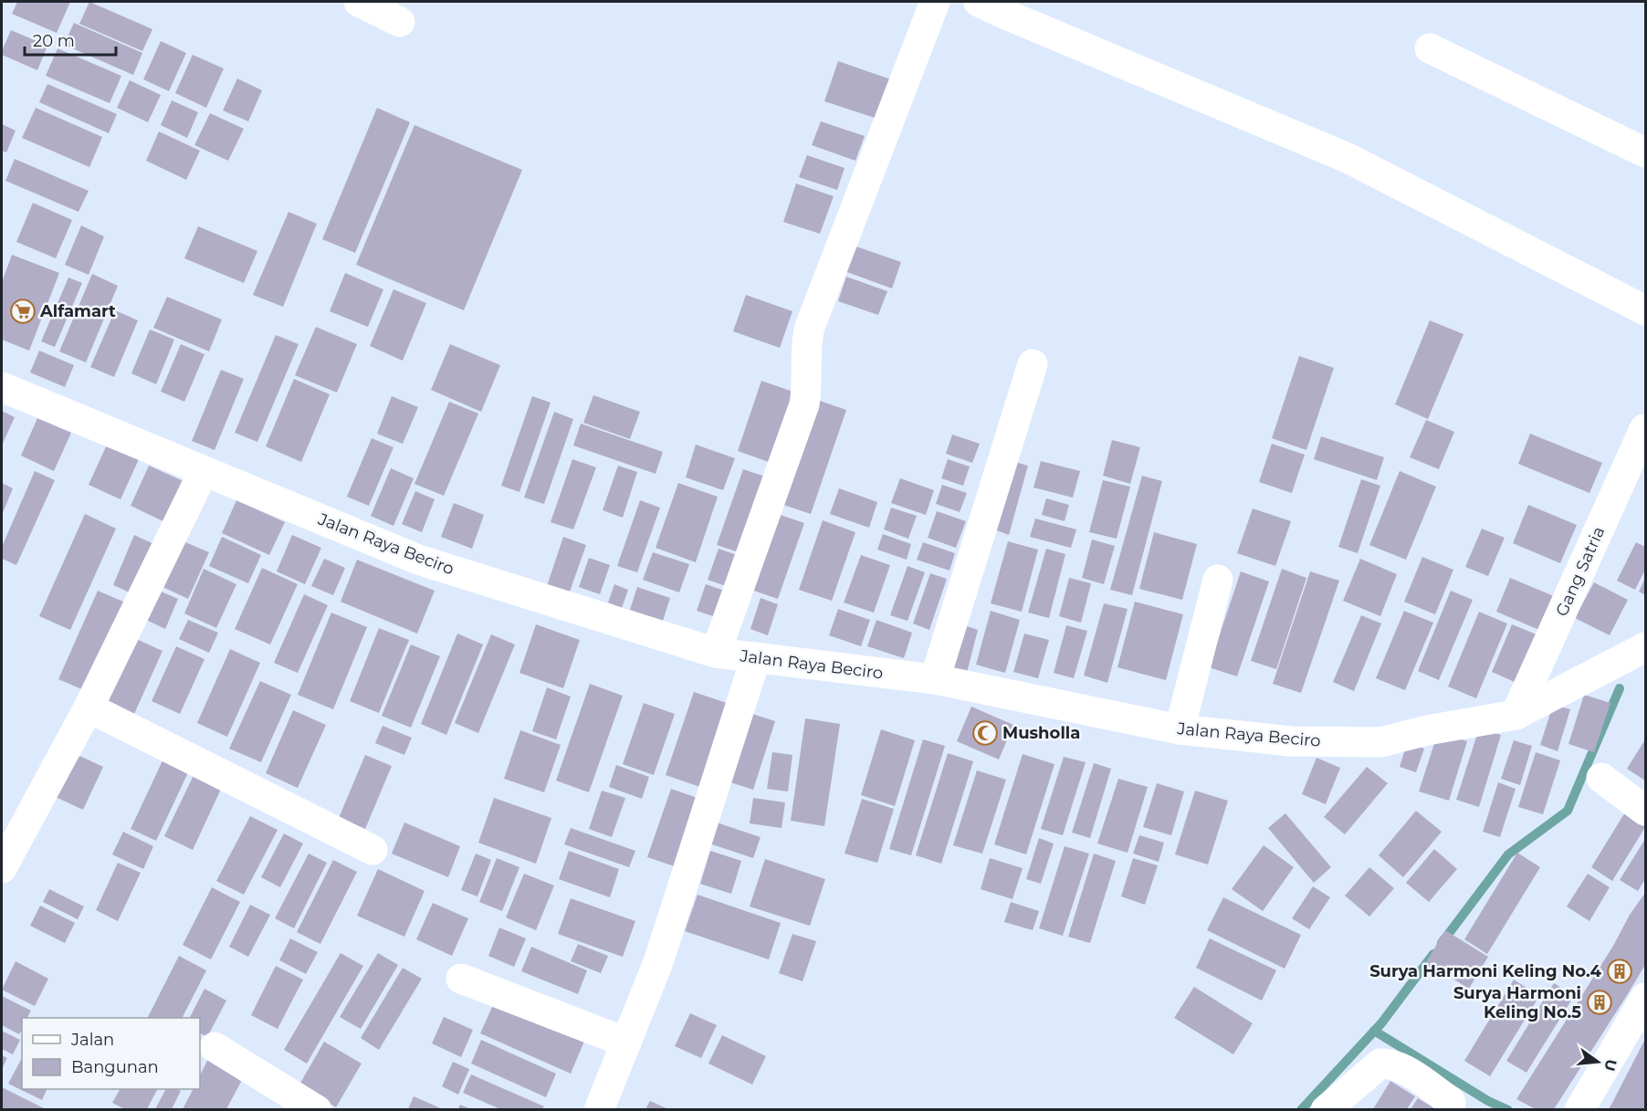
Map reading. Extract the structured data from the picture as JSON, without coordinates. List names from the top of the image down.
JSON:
{
  "streets": {
    "street": ["Jalan Raya Beciro", "Gang Satria"]
  },
  "crossings": [
    ["Jalan Raya Beciro", "Gang Satria"]
  ],
  "places": {
    "supermarket": ["Alfamart"],
    "mosque": ["Musholla"],
    "building": ["Surya Harmoni Keling No.4", "Surya Harmoni Keling No.5"]
  },
  "legend": ["Jalan", "Bangunan"],
  "scale_bar": "20 m",
  "north": "right"
}
